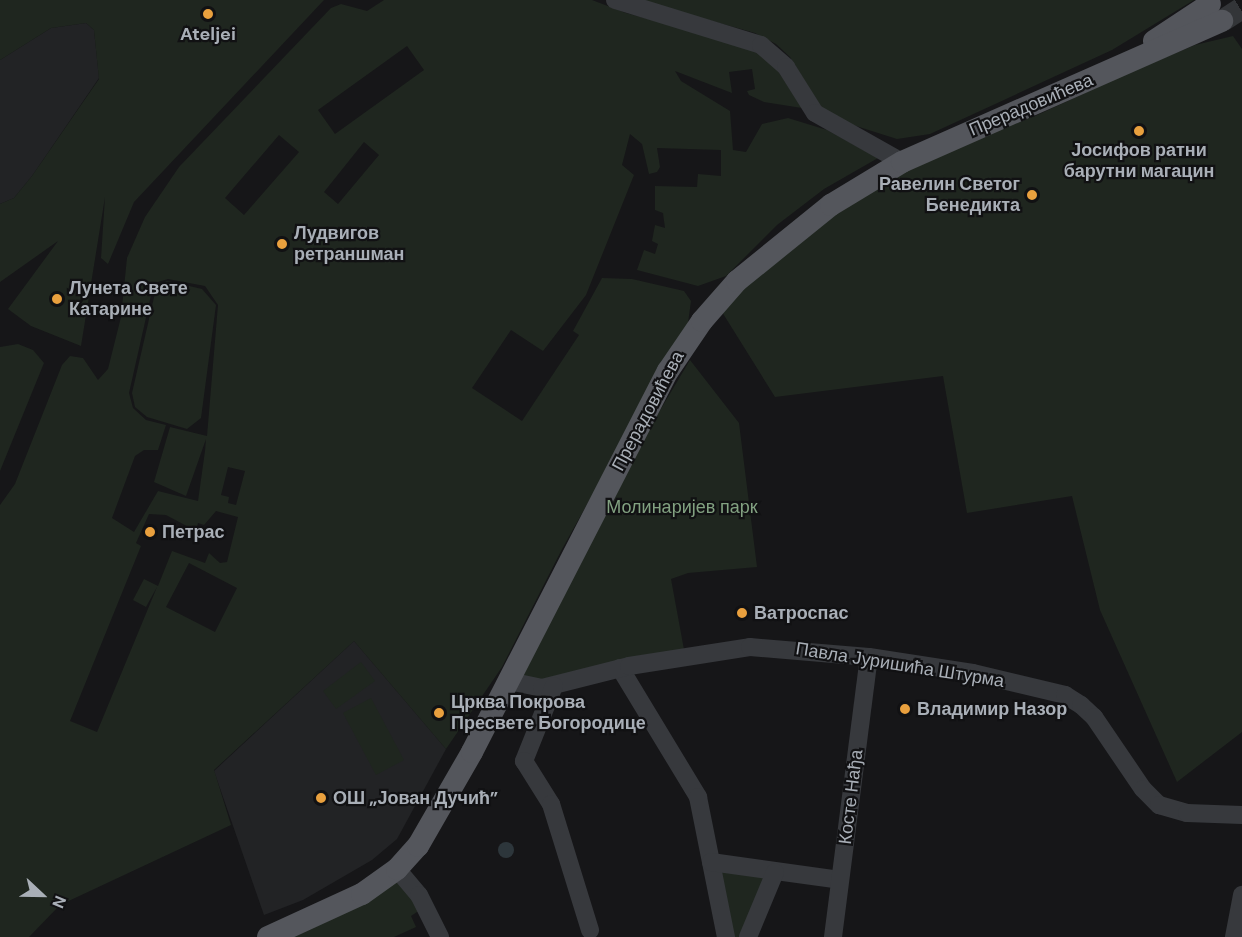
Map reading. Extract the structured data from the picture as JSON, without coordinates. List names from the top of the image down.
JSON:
{
  "streets": {
    "main road": ["Прерадовићева"],
    "street": ["Павла Јуришића Штурма", "Косте Нађа"]
  },
  "crossings": [
    ["Прерадовићева", "Павла Јуришића Штурма"],
    ["Павла Јуришића Штурма", "Косте Нађа"]
  ],
  "parks": ["Молинаријев парк"],
  "places": [
    "Ateljei",
    "Јосифов ратни барутни магацин",
    "Равелин Светог Бенедикта",
    "Лудвигов ретраншман",
    "Лунета Свете Катарине",
    "Петрас",
    "Ватроспас",
    "Владимир Назор",
    "Црква Покрова Пресвете Богородице",
    "ОШ „Јован Дучић”"
  ],
  "north": "right"
}
